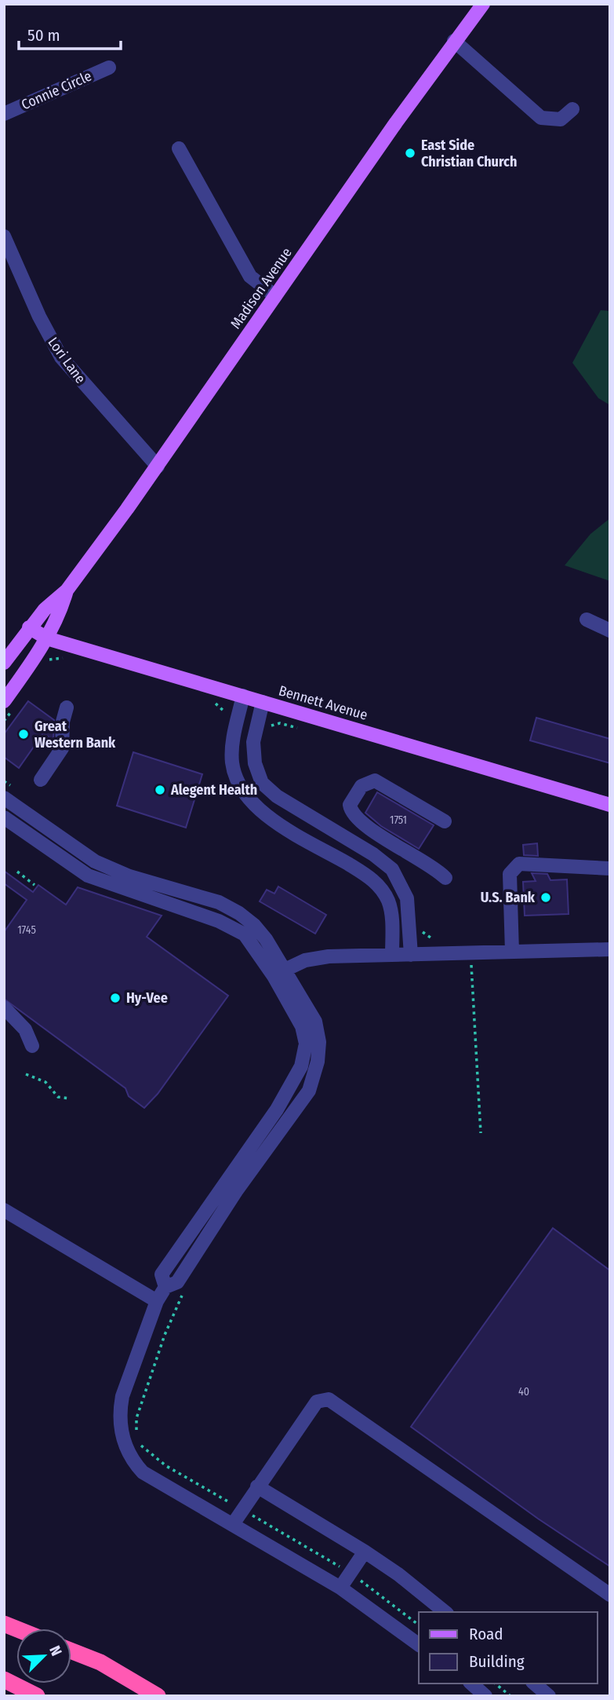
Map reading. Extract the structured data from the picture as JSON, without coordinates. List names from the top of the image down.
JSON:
{
  "streets": {
    "main road": ["Madison Avenue", "Bennett Avenue"],
    "street": ["Connie Circle", "Lori Lane"]
  },
  "crossings": [
    ["Madison Avenue", "Lori Lane"],
    ["Madison Avenue", "Bennett Avenue"]
  ],
  "places": [
    "East Side Christian Church",
    "Great Western Bank",
    "Alegent Health",
    "U.S. Bank",
    "Hy-Vee"
  ],
  "house_numbers": ["1751", "1745", "40"],
  "legend": ["Road", "Building"],
  "scale_bar": "50 m",
  "north": "top right"
}
